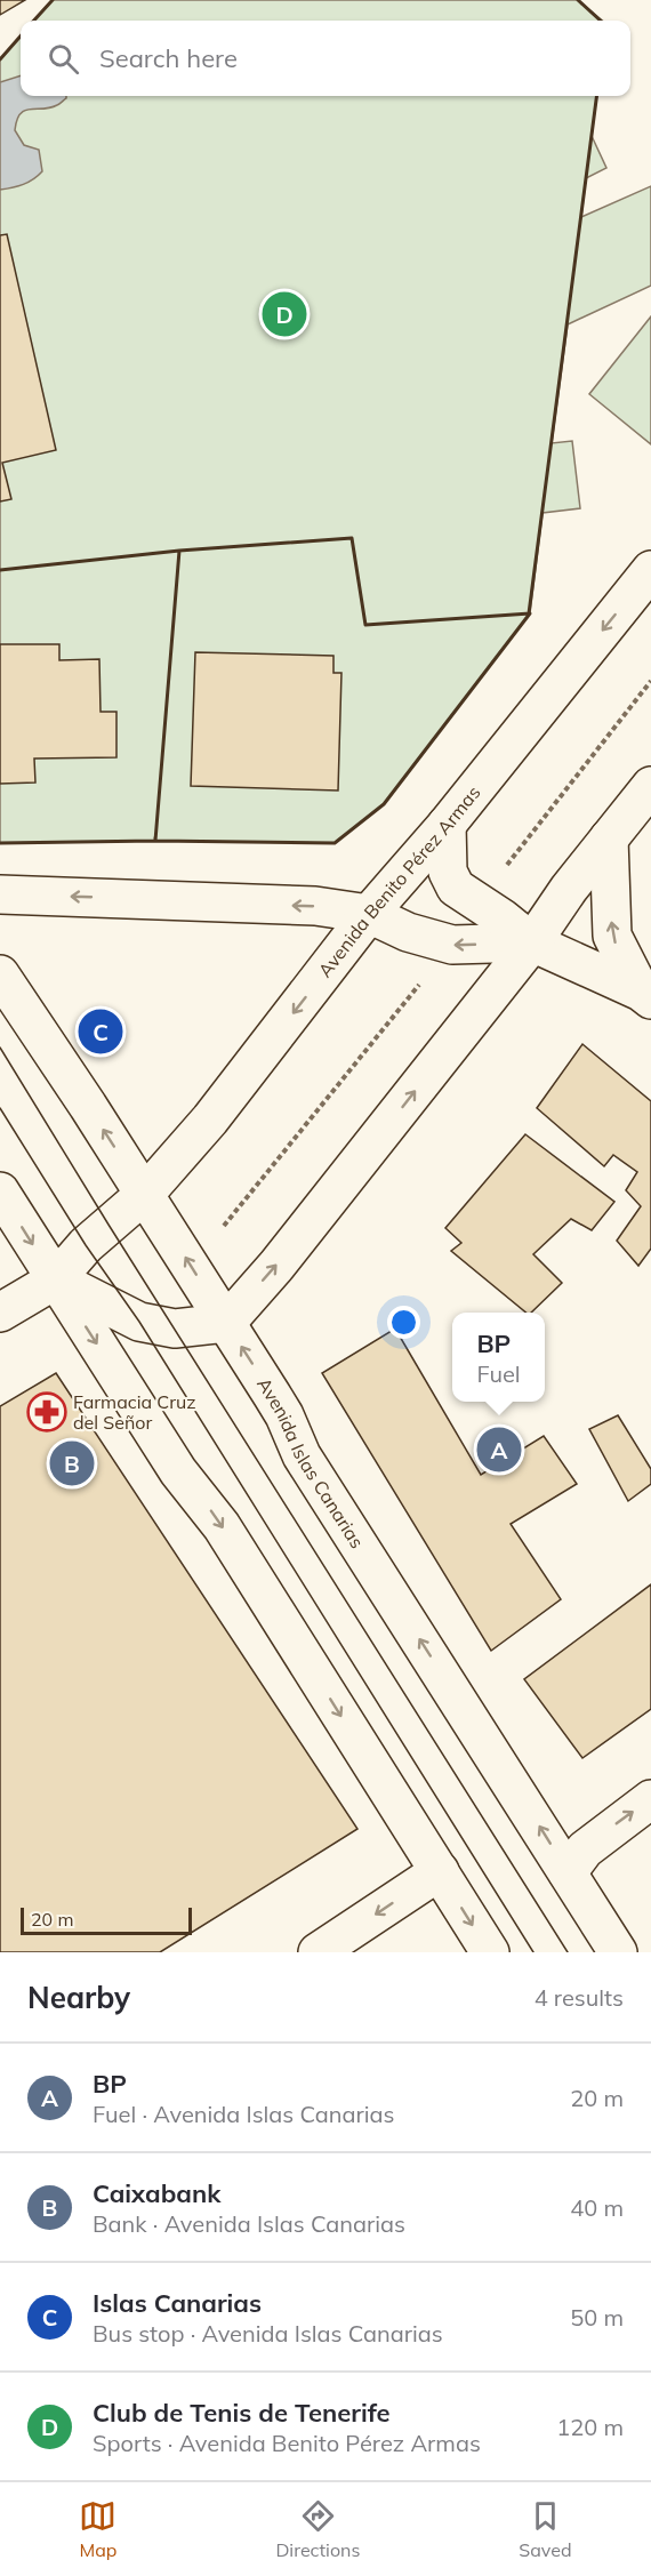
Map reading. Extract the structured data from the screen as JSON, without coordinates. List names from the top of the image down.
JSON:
{
  "streets": {
    "street": ["Avenida Benito Pérez Armas", "Avenida Islas Canarias"]
  },
  "crossings": [
    ["Avenida Benito Pérez Armas", "Avenida Islas Canarias"]
  ],
  "places": {
    "pharmacy": ["Farmacia Cruz del Señor"]
  },
  "scale_bar": "20 m",
  "page": {
    "search": "Search here",
    "pins": [
      "D",
      "C",
      "A",
      "B"
    ],
    "popup": ["BP", "Fuel"],
    "scale": "20 m",
    "heading": ["Nearby", "4 results"],
    "list": [
      {
        "mark": "A",
        "name": "BP",
        "note": "Fuel · Avenida Islas Canarias",
        "value": "20 m"
      },
      {
        "mark": "B",
        "name": "Caixabank",
        "note": "Bank · Avenida Islas Canarias",
        "value": "40 m"
      },
      {
        "mark": "C",
        "name": "Islas Canarias",
        "note": "Bus stop · Avenida Islas Canarias",
        "value": "50 m"
      },
      {
        "mark": "D",
        "name": "Club de Tenis de Tenerife",
        "note": "Sports · Avenida Benito Pérez Armas",
        "value": "120 m"
      }
    ],
    "nav": ["Map", "Directions", "Saved"]
  }
}
